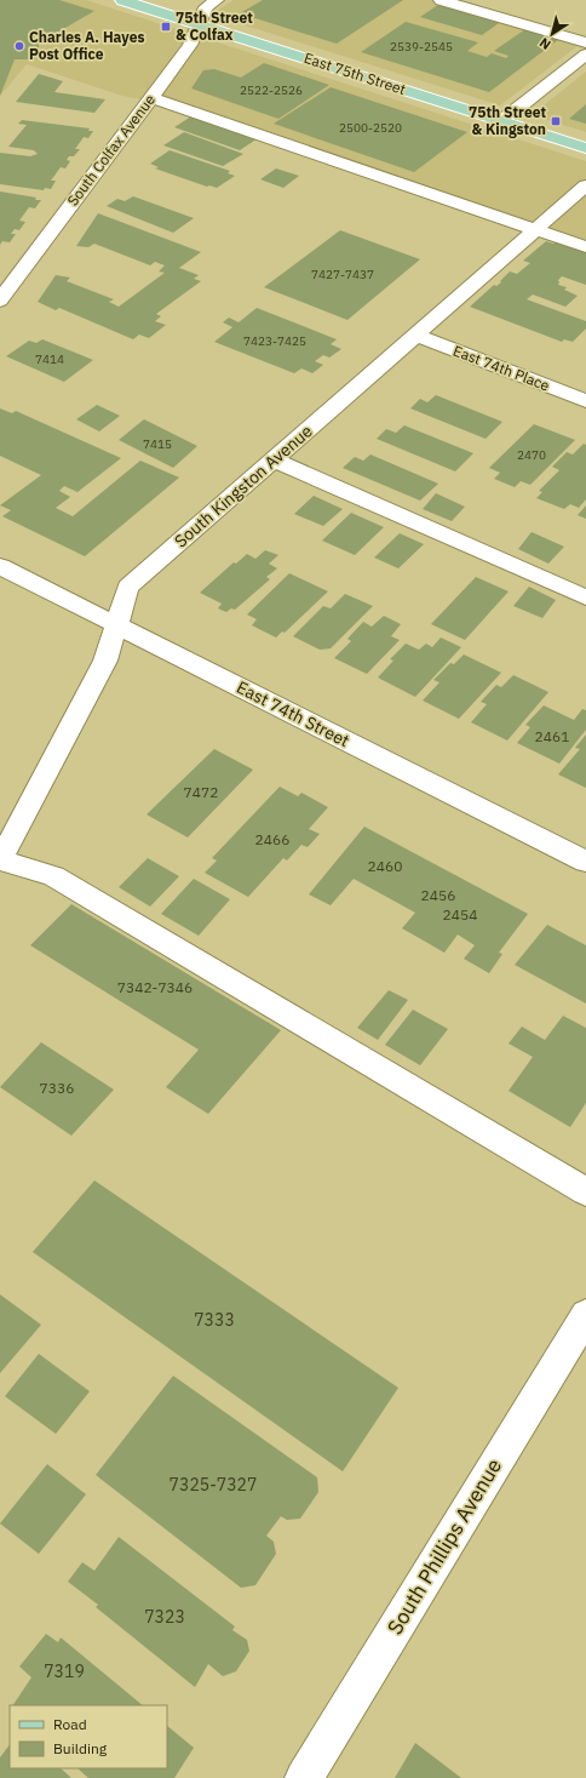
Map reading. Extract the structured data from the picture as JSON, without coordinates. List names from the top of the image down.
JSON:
{
  "streets": {
    "main road": ["East 75th Street"],
    "street": [
      "South Colfax Avenue",
      "East 74th Place",
      "South Kingston Avenue",
      "East 74th Street",
      "South Phillips Avenue"
    ]
  },
  "crossings": [
    ["East 75th Street", "South Colfax Avenue"],
    ["East 74th Place", "South Kingston Avenue"],
    ["South Kingston Avenue", "East 74th Street"]
  ],
  "places": {
    "transit": ["75th Street & Colfax", "75th Street & Kingston"],
    "other": ["Charles A. Hayes Post Office"]
  },
  "house_numbers": [
    "2539-2545",
    "2522-2526",
    "2500-2520",
    "7427-7437",
    "7423-7425",
    "7414",
    "7415",
    "2470",
    "2461",
    "7472",
    "2466",
    "2460",
    "2456",
    "2454",
    "7342-7346",
    "7336",
    "7333",
    "7325-7327",
    "7323",
    "7319"
  ],
  "legend": ["Road", "Building"],
  "north": "bottom left"
}
